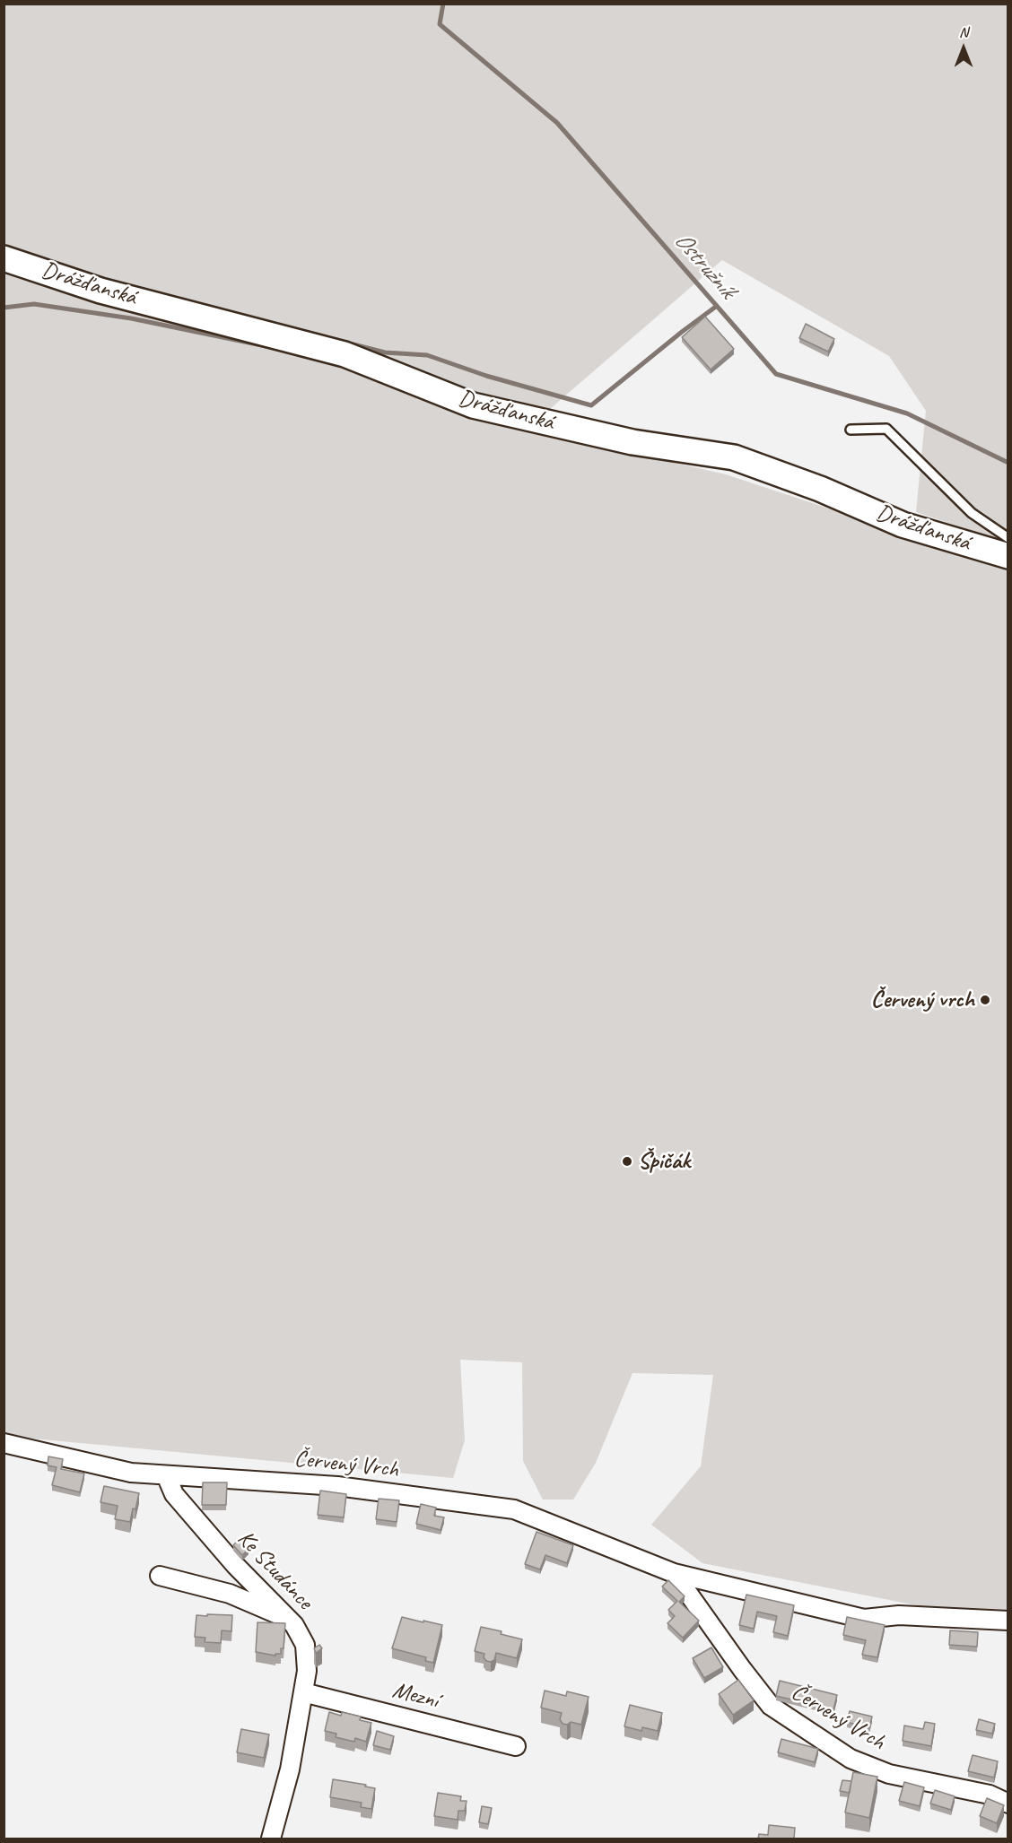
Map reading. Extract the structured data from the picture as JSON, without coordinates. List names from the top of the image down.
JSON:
{
  "streets": {
    "street": [
      "Drážďanská",
      "Červený Vrch",
      "Ke Studánce",
      "Mezní"
    ]
  },
  "crossings": [
    ["Červený Vrch", "Ke Studánce"],
    ["Ke Studánce", "Mezní"]
  ],
  "water": ["Ostružník"],
  "places": ["Červený vrch", "Špičák"],
  "north": "top"
}
